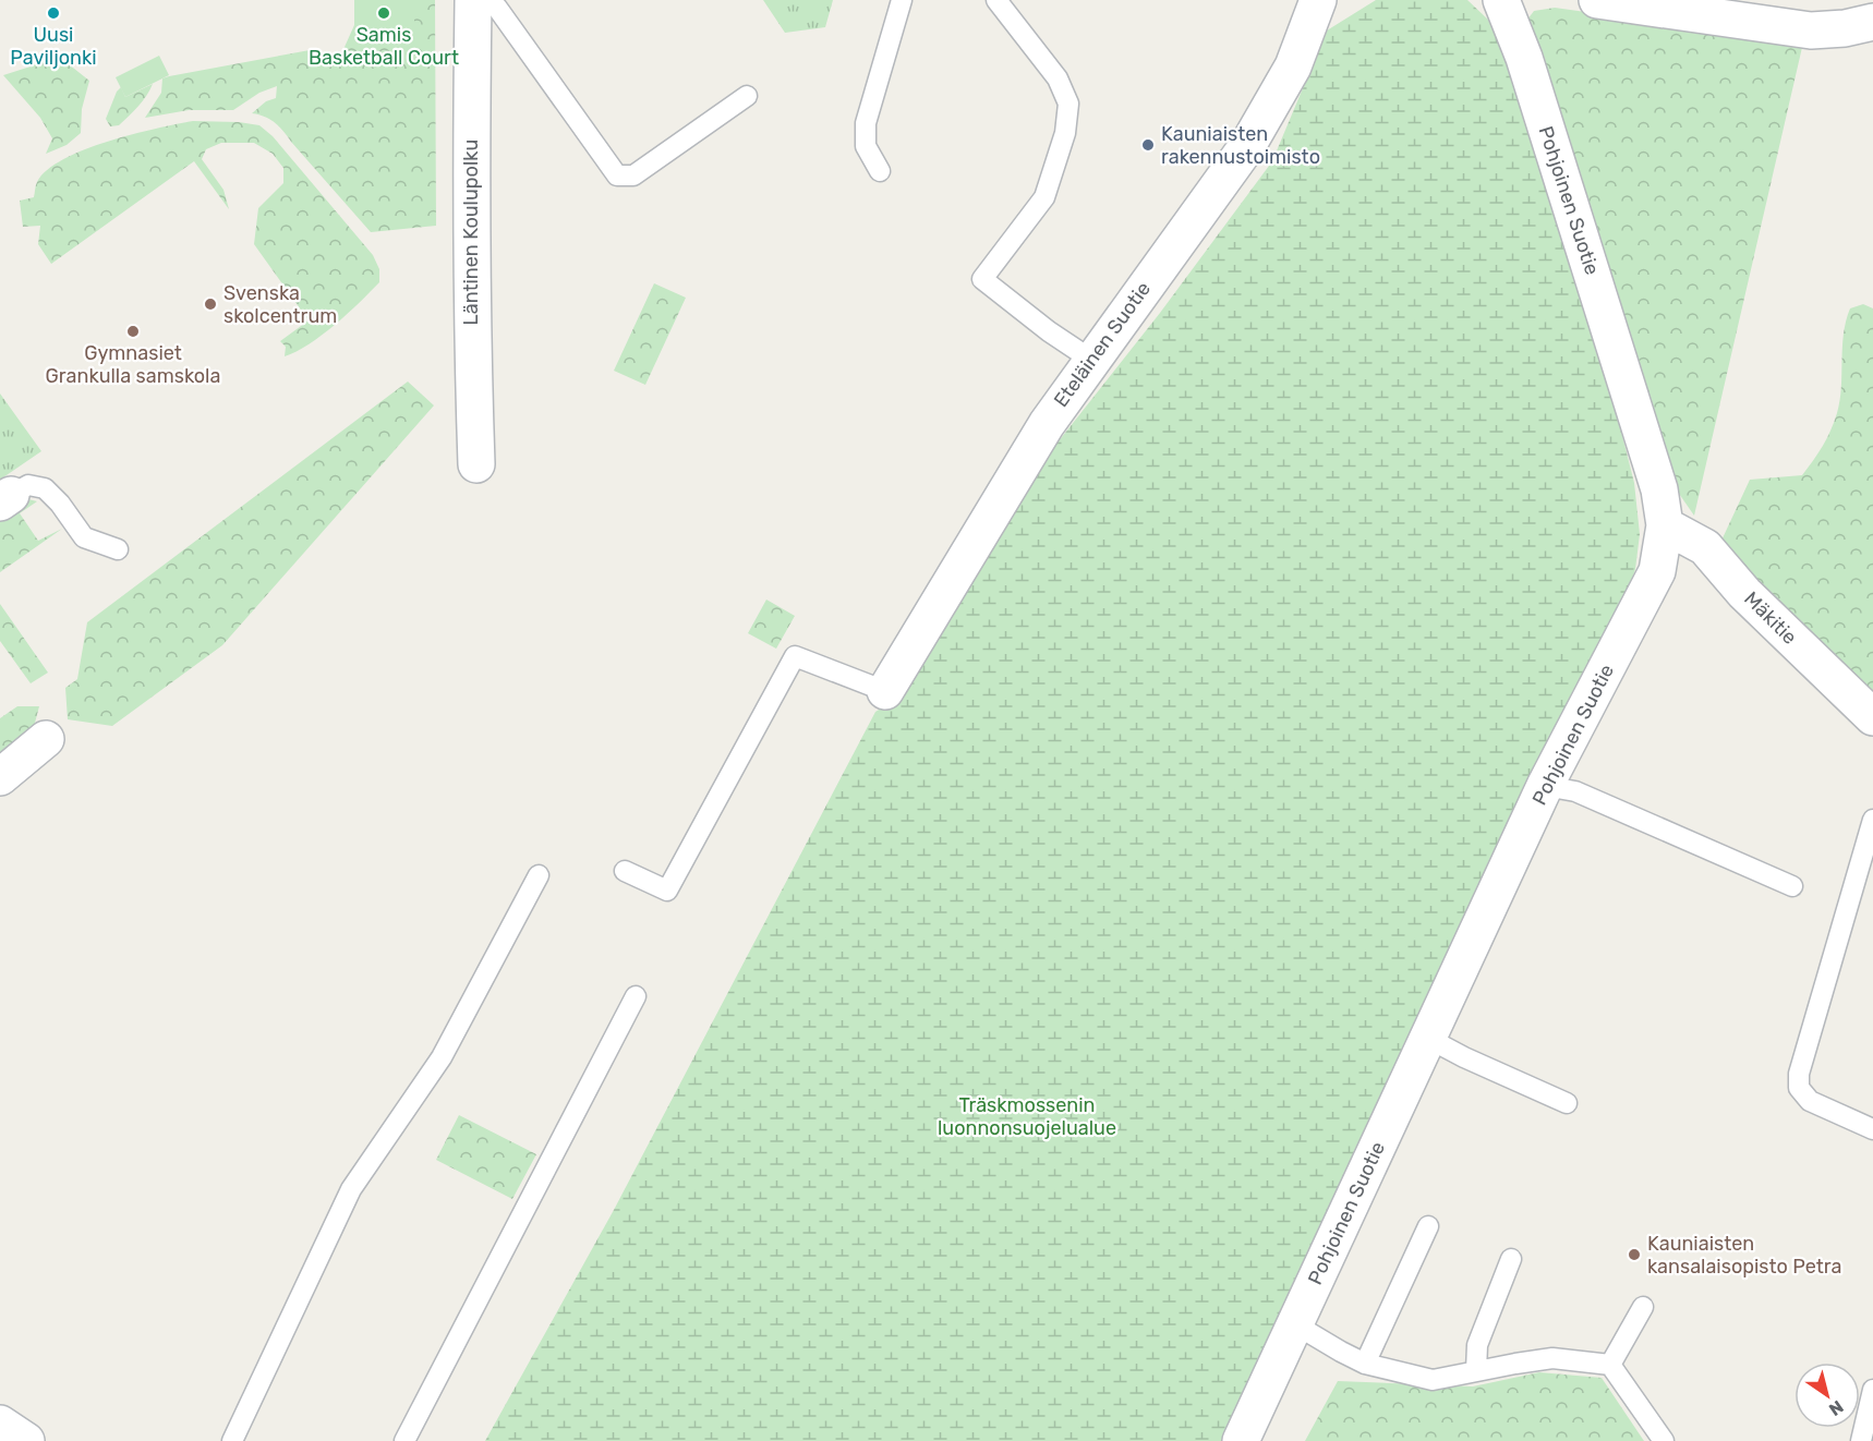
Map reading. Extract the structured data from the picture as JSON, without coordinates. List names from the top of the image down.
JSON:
{
  "streets": {
    "street": [
      "Pohjoinen Suotie",
      "Läntinen Koulupolku",
      "Eteläinen Suotie",
      "Mäkitie"
    ]
  },
  "crossings": [
    ["Pohjoinen Suotie", "Mäkitie"]
  ],
  "parks": ["Träskmossenin luonnonsuojelualue"],
  "places": [
    "Uusi Paviljonki",
    "Samis Basketball Court",
    "Kauniaisten rakennustoimisto",
    "Svenska skolcentrum",
    "Gymnasiet Grankulla samskola",
    "Kauniaisten kansalaisopisto Petra"
  ],
  "north": "bottom right"
}
